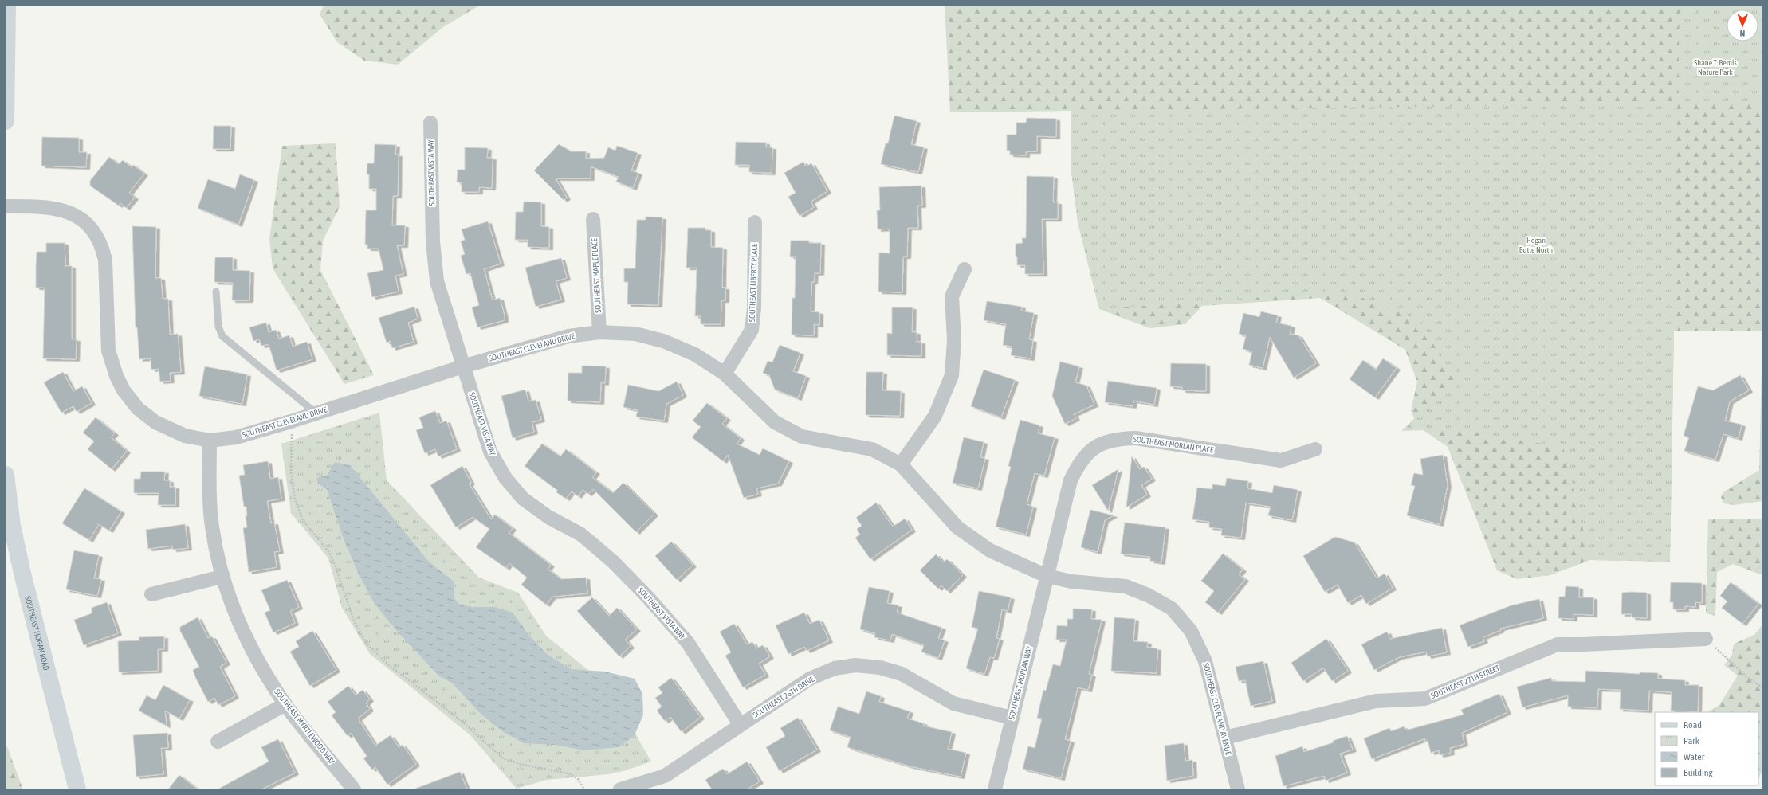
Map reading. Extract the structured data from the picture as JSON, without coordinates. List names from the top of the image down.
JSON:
{
  "streets": {
    "main road": ["SOUTHEAST HOGAN ROAD"],
    "street": [
      "SOUTHEAST VISTA WAY",
      "SOUTHEAST MAPLE PLACE",
      "SOUTHEAST LIBERTY PLACE",
      "SOUTHEAST CLEVELAND DRIVE",
      "SOUTHEAST MORLAN PLACE",
      "SOUTHEAST 27TH STREET",
      "SOUTHEAST MORLAN WAY",
      "SOUTHEAST 26TH DRIVE",
      "SOUTHEAST CLEVELAND AVENUE",
      "SOUTHEAST MYRTLEWOOD WAY"
    ]
  },
  "crossings": [
    ["SOUTHEAST VISTA WAY", "SOUTHEAST CLEVELAND DRIVE"],
    ["SOUTHEAST VISTA WAY", "SOUTHEAST 26TH DRIVE"],
    ["SOUTHEAST MAPLE PLACE", "SOUTHEAST CLEVELAND DRIVE"],
    ["SOUTHEAST LIBERTY PLACE", "SOUTHEAST CLEVELAND DRIVE"],
    ["SOUTHEAST CLEVELAND DRIVE", "SOUTHEAST MORLAN PLACE"],
    ["SOUTHEAST CLEVELAND DRIVE", "SOUTHEAST MORLAN WAY"],
    ["SOUTHEAST CLEVELAND DRIVE", "SOUTHEAST CLEVELAND AVENUE"],
    ["SOUTHEAST CLEVELAND DRIVE", "SOUTHEAST MYRTLEWOOD WAY"],
    ["SOUTHEAST MORLAN PLACE", "SOUTHEAST MORLAN WAY"],
    ["SOUTHEAST 27TH STREET", "SOUTHEAST CLEVELAND AVENUE"],
    ["SOUTHEAST MORLAN WAY", "SOUTHEAST 26TH DRIVE"]
  ],
  "parks": ["Shane T. Bemis Nature Park", "Hogan Butte North"],
  "legend": [
    "Road",
    "Park",
    "Water",
    "Building"
  ],
  "north": "bottom"
}
